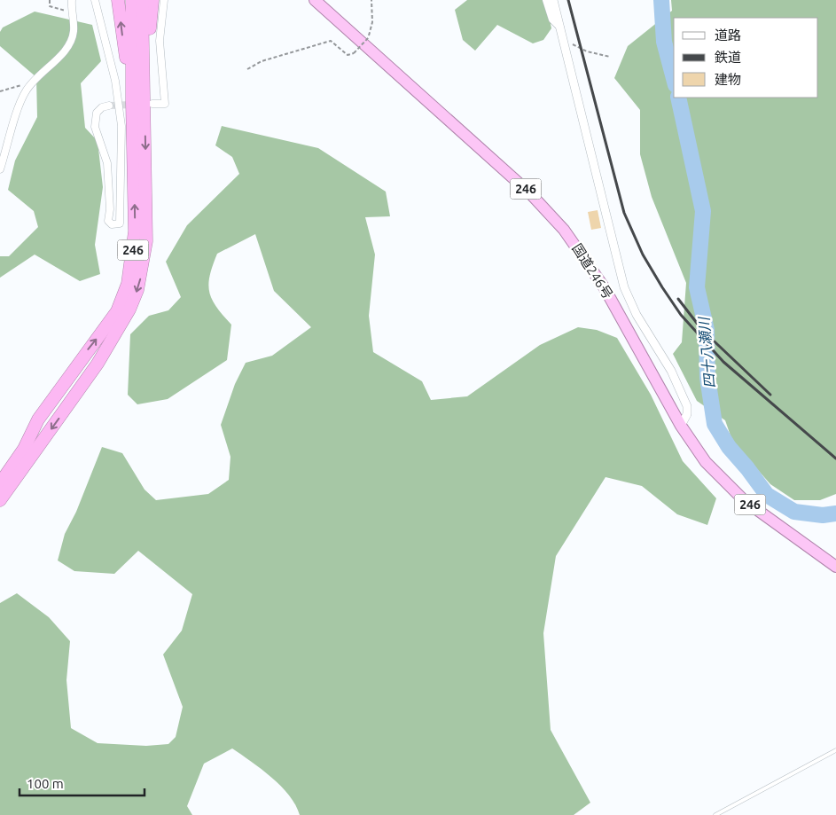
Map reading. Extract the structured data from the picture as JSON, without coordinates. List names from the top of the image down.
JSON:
{
  "streets": {
    "highway": ["246", "国道246号"]
  },
  "water": ["四十八瀬川"],
  "legend": ["道路", "鉄道", "建物"],
  "scale_bar": "100 m"
}
